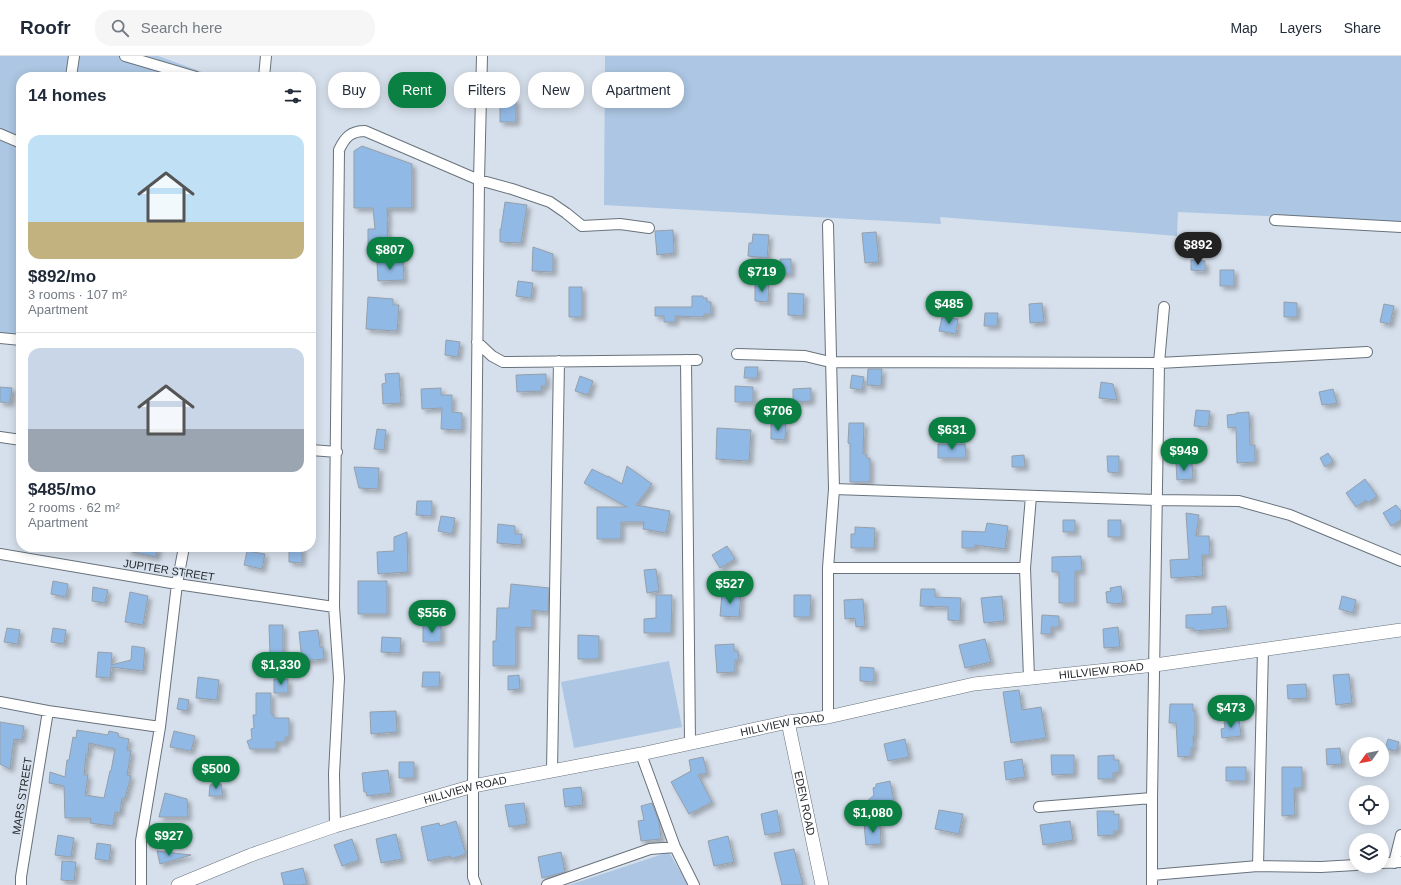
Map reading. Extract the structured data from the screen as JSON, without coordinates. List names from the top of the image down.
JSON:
{
  "streets": {
    "street": [
      "JUPITER STREET",
      "HILLVIEW ROAD",
      "MARS STREET",
      "EDEN ROAD"
    ]
  },
  "crossings": [
    ["HILLVIEW ROAD", "EDEN ROAD"]
  ],
  "north": "bottom left",
  "page": {
    "header": "Roofr",
    "search": "Search here",
    "nav": ["Map", "Layers", "Share"],
    "chip": [
      "Buy",
      "Rent",
      "Filters",
      "New",
      "Apartment"
    ],
    "heading": "14 homes",
    "list": [
      {
        "name": "$892/mo",
        "note": "3 rooms · 107 m² · Apartment"
      },
      {
        "name": "$485/mo",
        "note": "2 rooms · 62 m² · Apartment"
      }
    ],
    "price": [
      "$892",
      "$807",
      "$719",
      "$485",
      "$706",
      "$631",
      "$949",
      "$527",
      "$556",
      "$1,330",
      "$473",
      "$500",
      "$1,080",
      "$927"
    ]
  }
}
